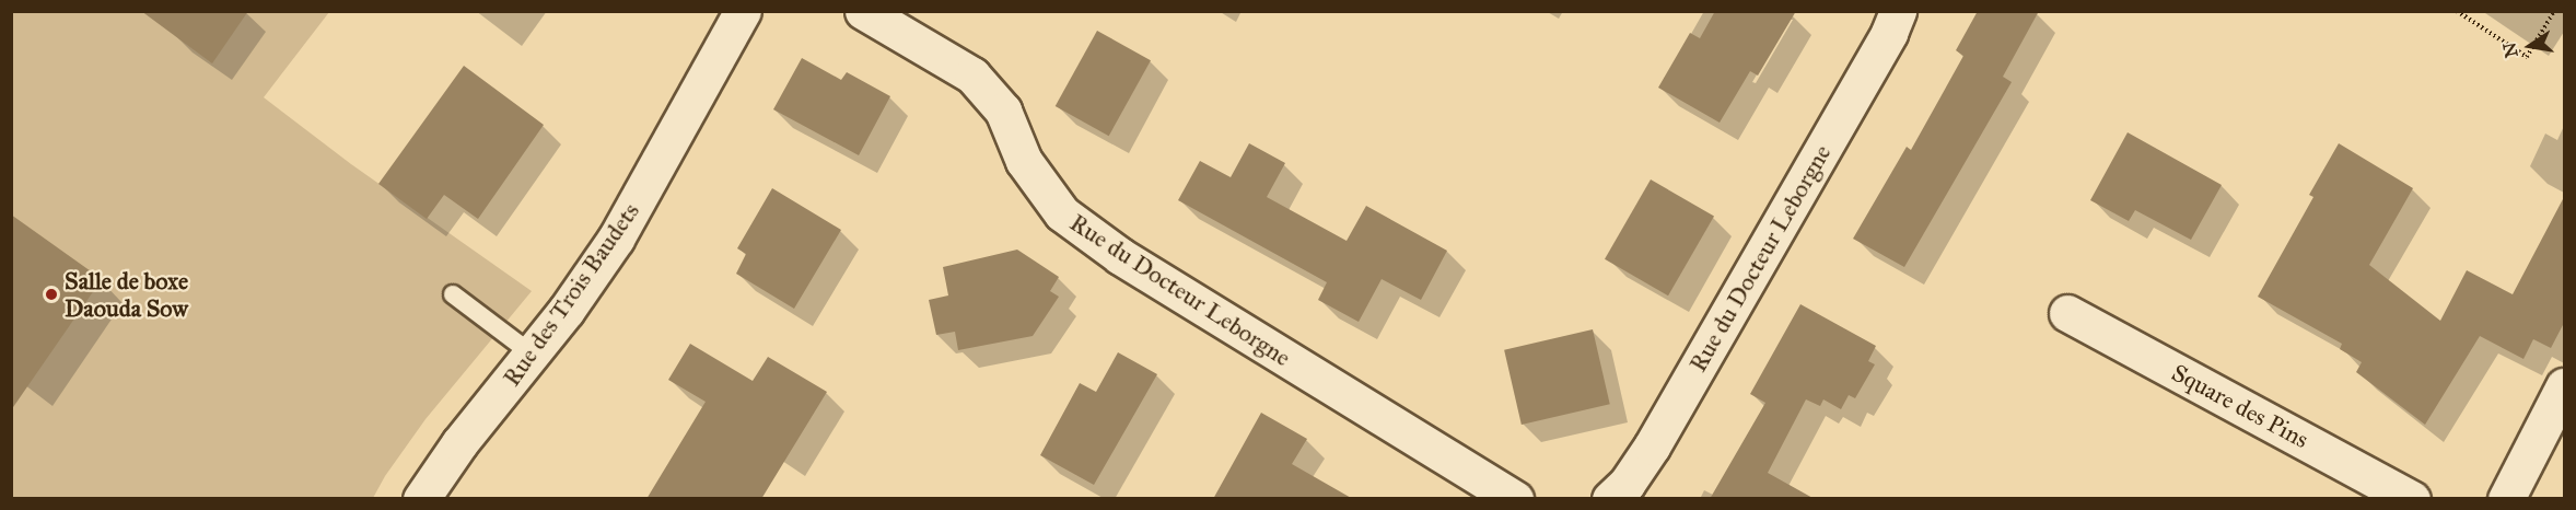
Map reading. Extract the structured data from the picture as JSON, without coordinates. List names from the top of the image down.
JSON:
{
  "streets": {
    "street": ["Rue du Docteur Leborgne", "Rue des Trois Baudets", "Square des Pins"]
  },
  "places": ["Salle de boxe Daouda Sow"],
  "north": "left"
}
